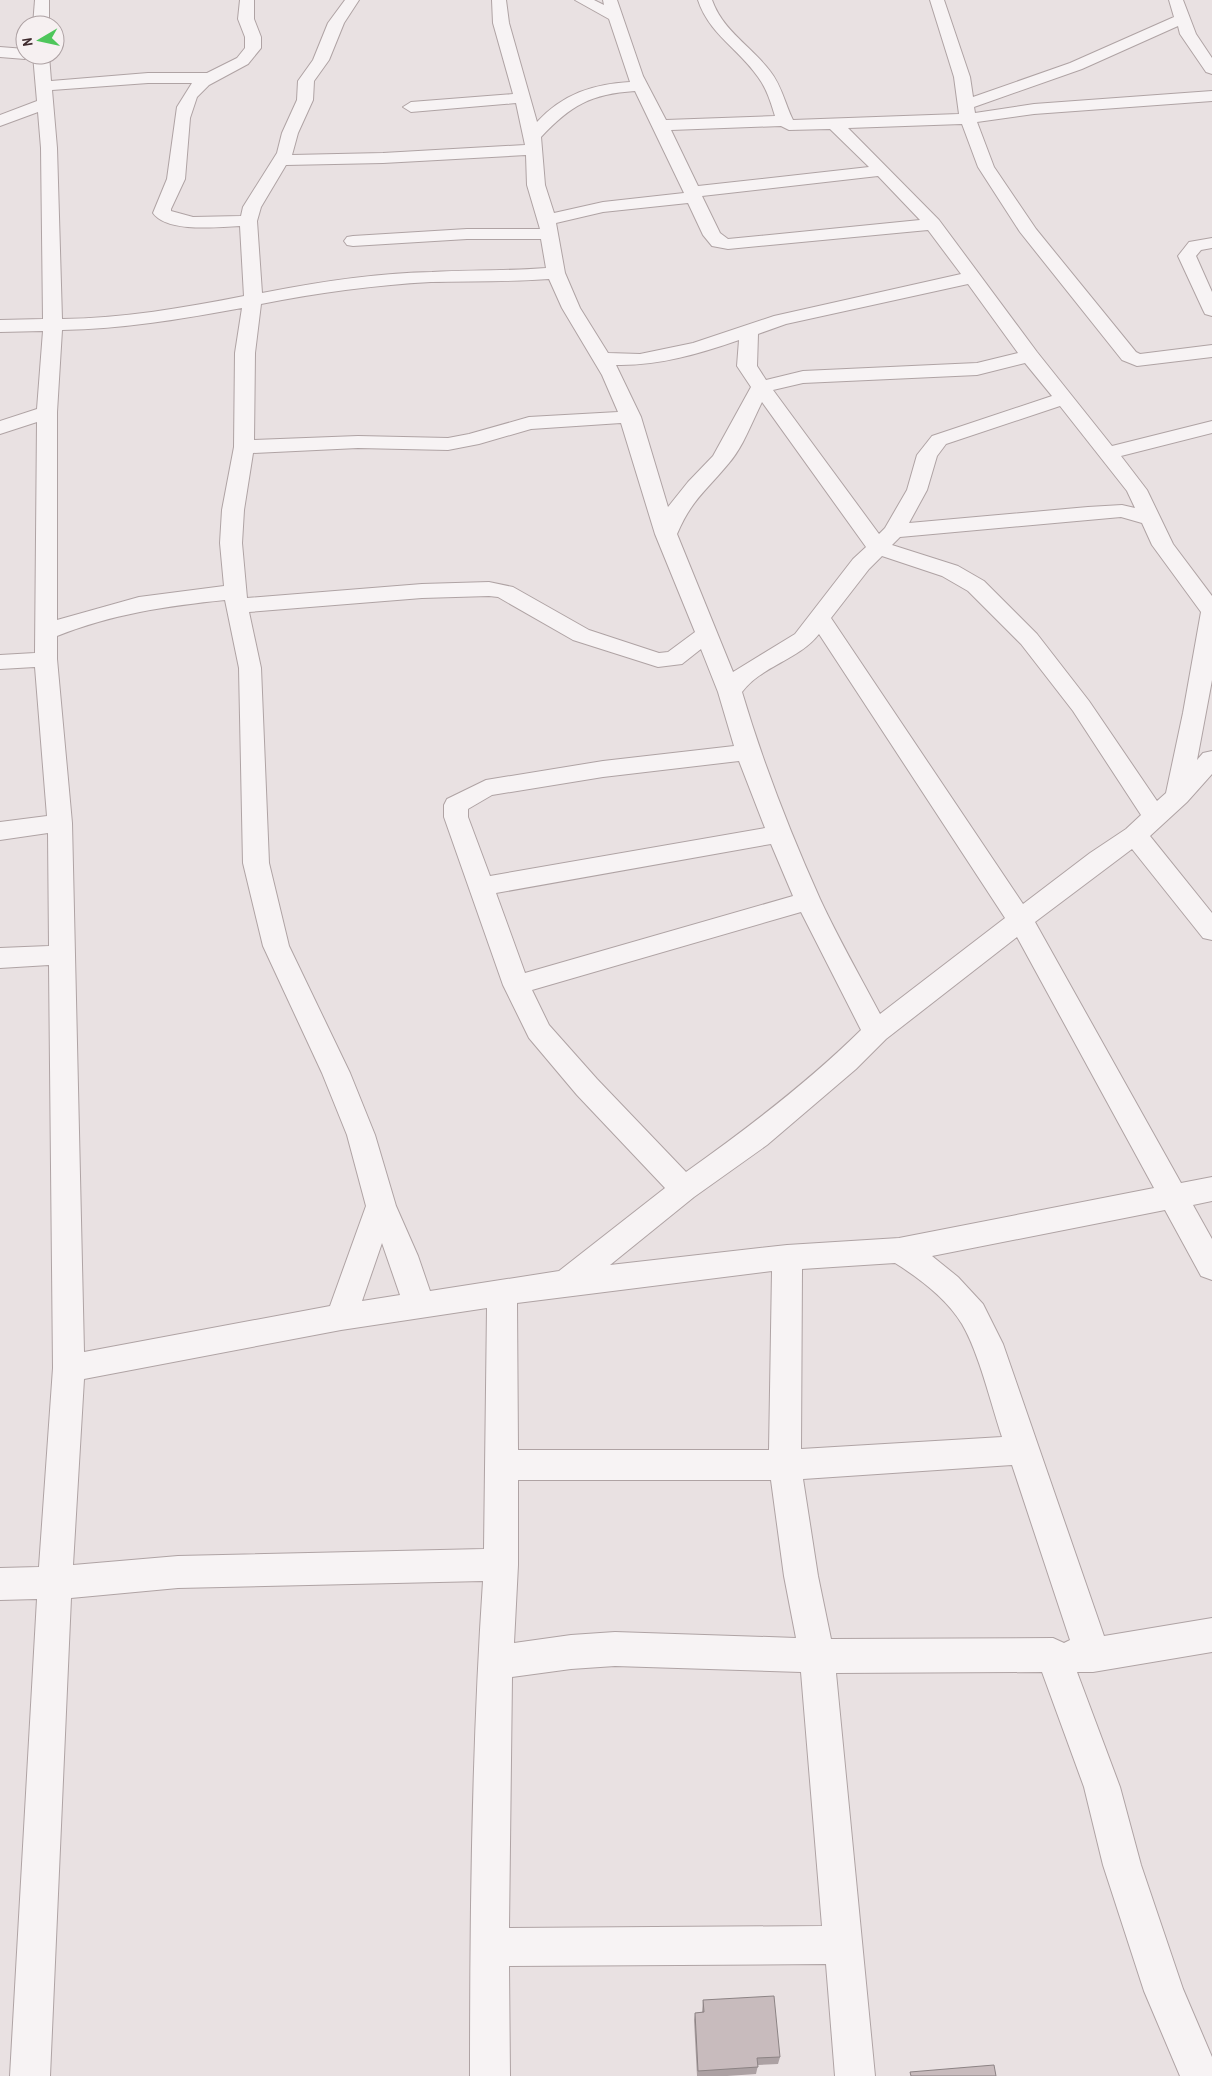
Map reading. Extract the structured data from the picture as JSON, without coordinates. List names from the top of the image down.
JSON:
{
  "north": "left"
}
